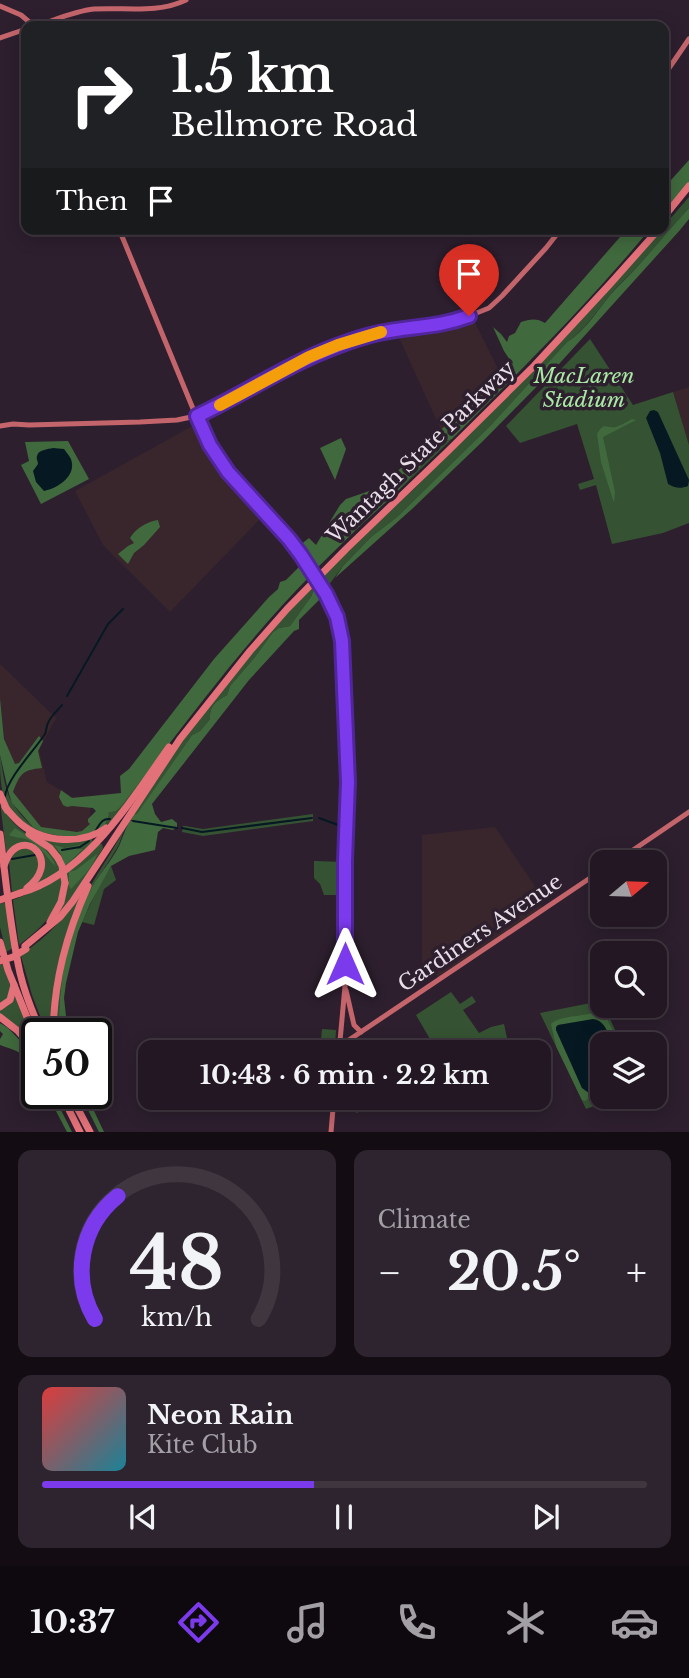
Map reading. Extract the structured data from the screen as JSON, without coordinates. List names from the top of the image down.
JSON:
{
  "streets": {
    "highway": ["Wantagh State Parkway"],
    "main road": ["Gardiners Avenue"]
  },
  "parks": ["MacLaren Stadium"],
  "north": "right",
  "page": {
    "turn": ["1.5 km", "Bellmore Road"],
    "then": "Then",
    "limit": "50",
    "trip": "10:43 · 6 min · 2.2 km",
    "tile": "Climate",
    "heat": ["−", "20.5°", "+"],
    "song": ["Neon Rain", "Kite Club"],
    "tabs": "10:37",
    "gauge": ["48", "km/h"]
  }
}
